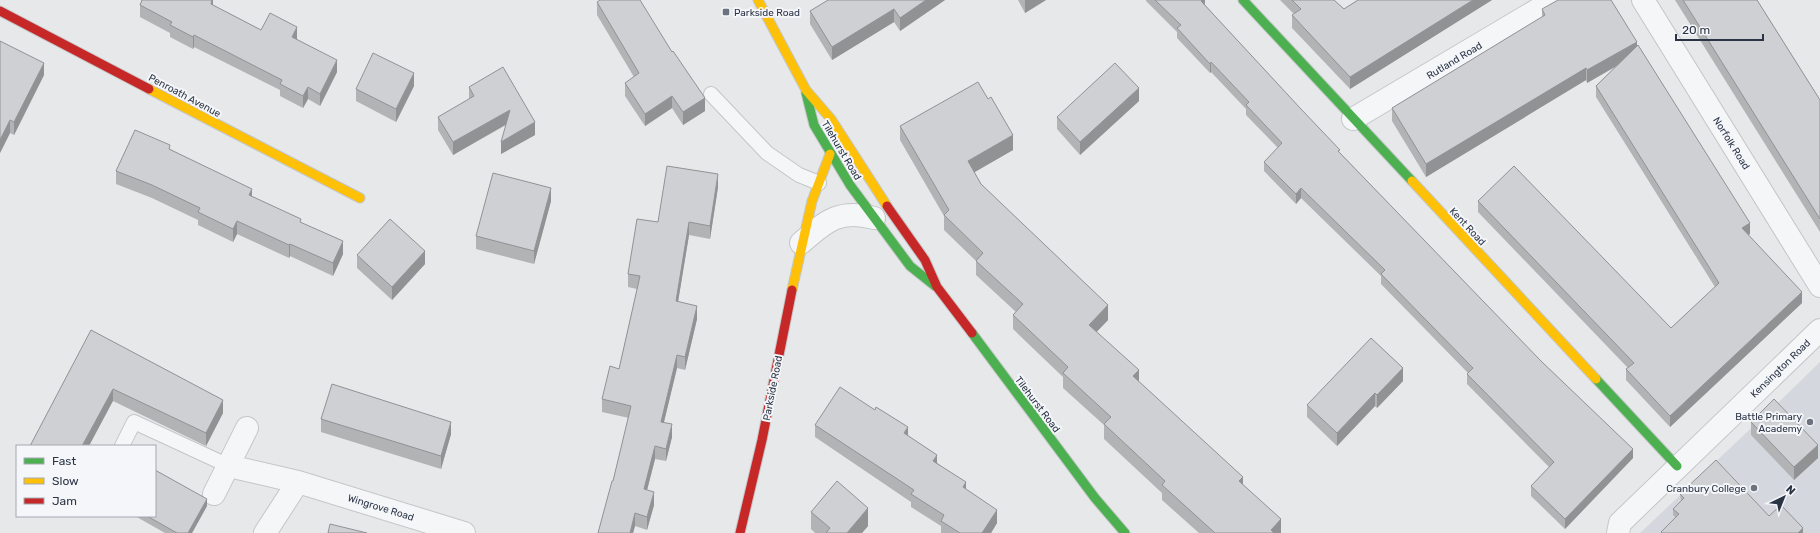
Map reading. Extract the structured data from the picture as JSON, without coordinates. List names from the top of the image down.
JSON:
{
  "streets": {
    "street": [
      "Rutland Road",
      "Penroath Avenue",
      "Norfolk Road",
      "Tilehurst Road",
      "Kent Road",
      "Kensington Road",
      "Parkside Road",
      "Wingrove Road"
    ]
  },
  "crossings": [
    ["Rutland Road", "Kent Road"],
    ["Tilehurst Road", "Parkside Road"],
    ["Kent Road", "Kensington Road"]
  ],
  "places": {
    "transit": ["Parkside Road"],
    "other": ["Battle Primary Academy", "Cranbury College"]
  },
  "legend": ["Fast", "Slow", "Jam"],
  "scale_bar": "20 m",
  "north": "top right"
}
